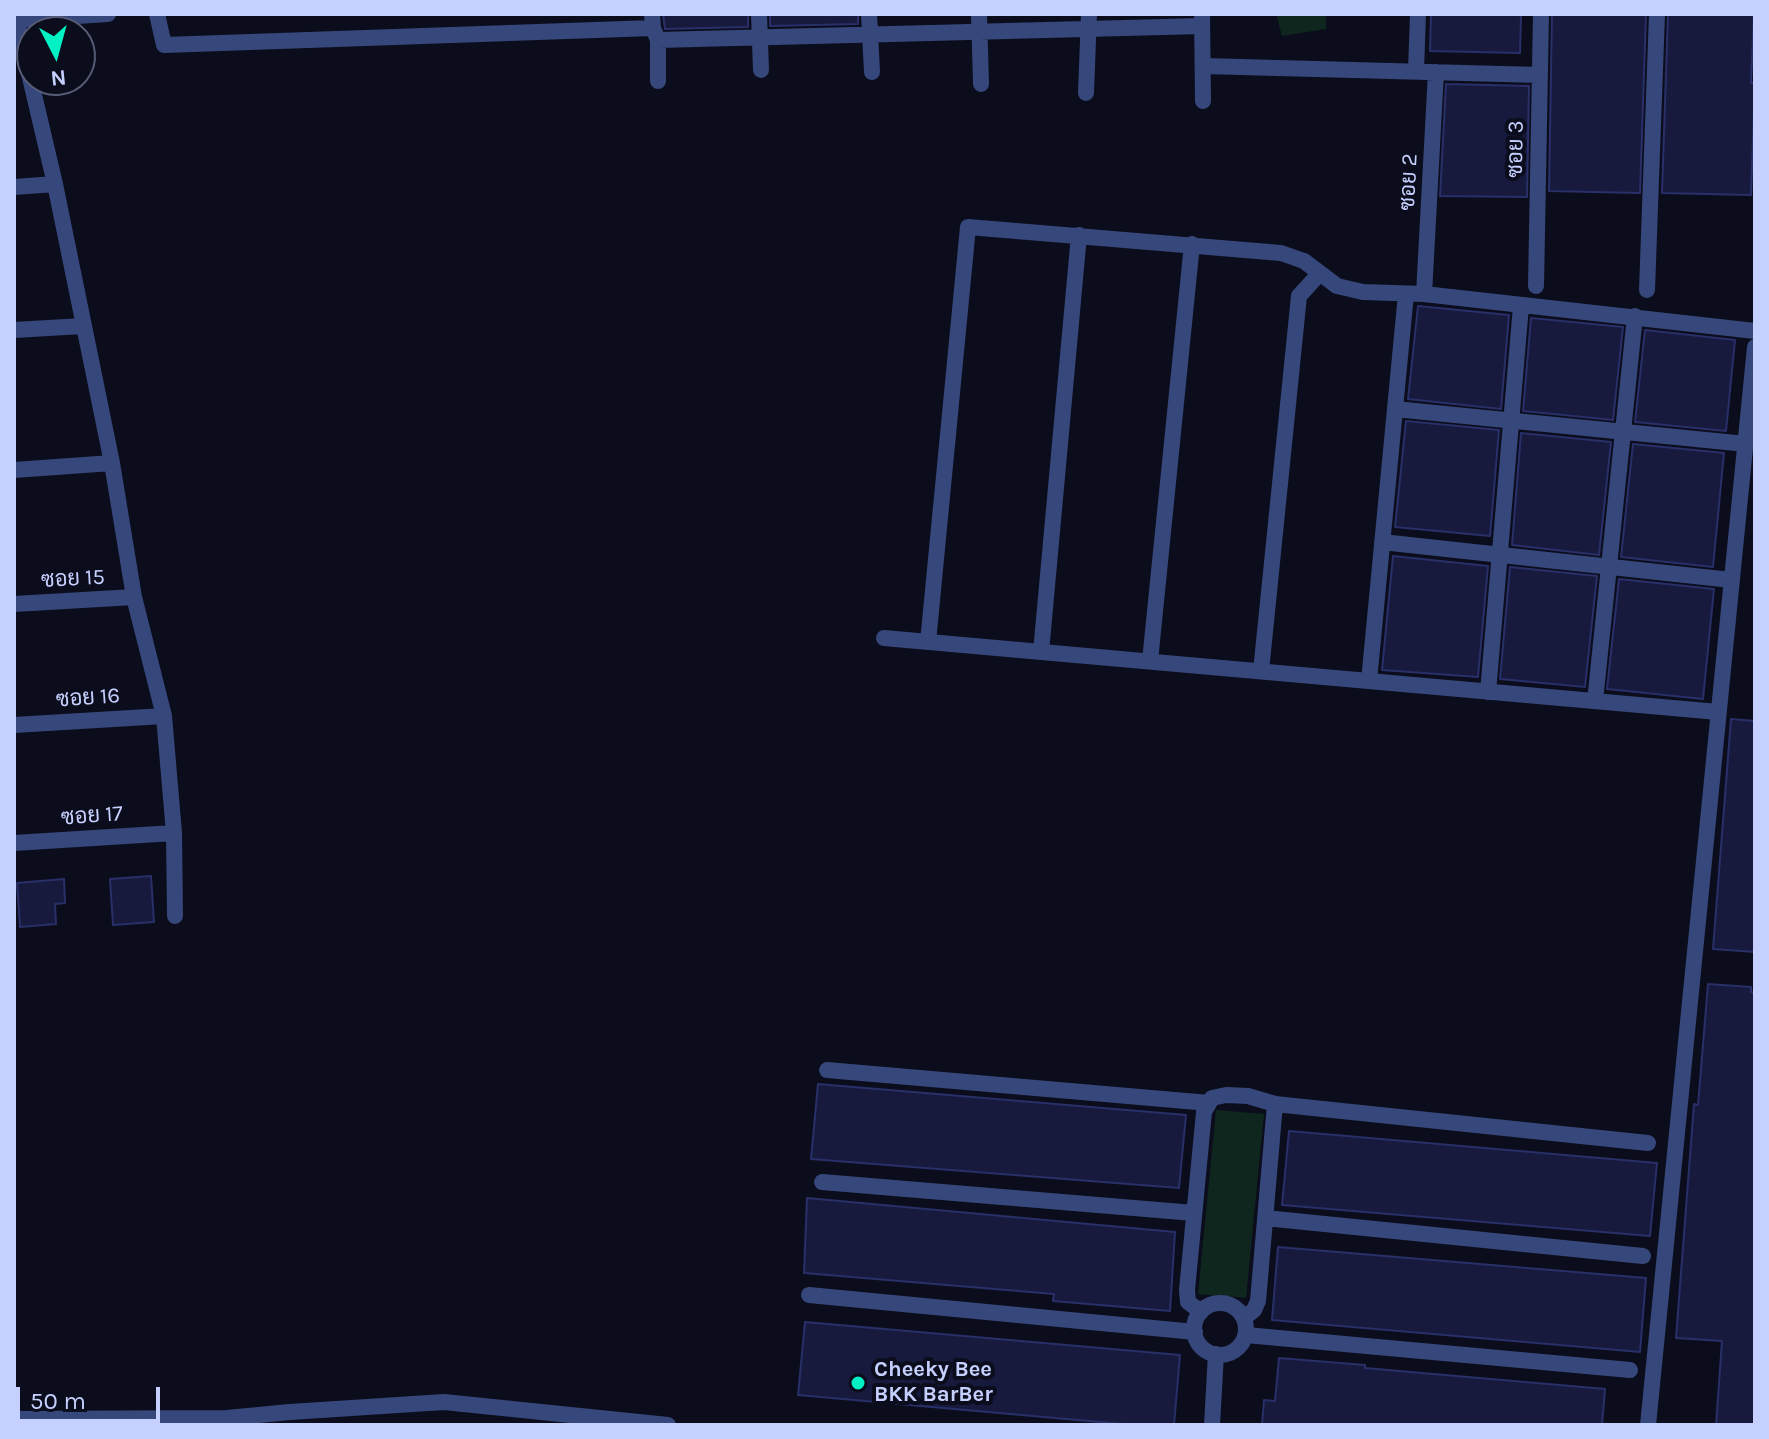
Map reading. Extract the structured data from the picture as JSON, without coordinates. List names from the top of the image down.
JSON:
{
  "streets": {
    "street": [
      "ซอย 3",
      "ซอย 2",
      "ซอย 15",
      "ซอย 16",
      "ซอย 17"
    ]
  },
  "places": ["Cheeky Bee BKK BarBer"],
  "scale_bar": "50 m",
  "north": "bottom"
}
